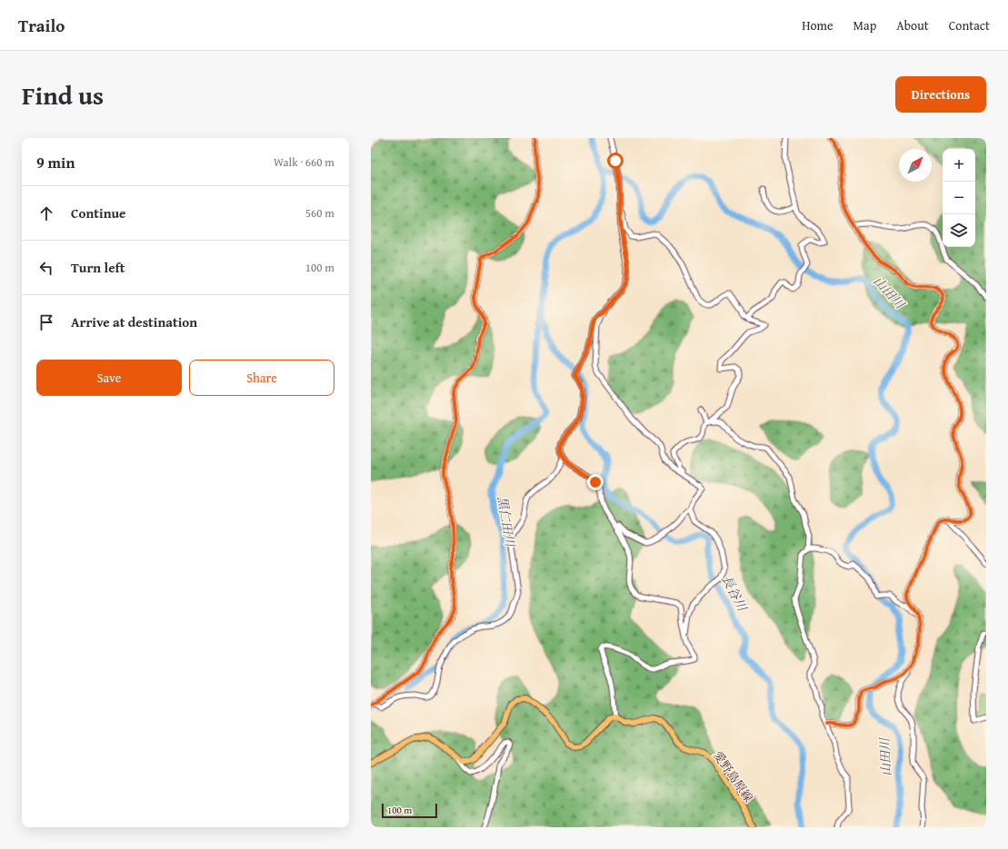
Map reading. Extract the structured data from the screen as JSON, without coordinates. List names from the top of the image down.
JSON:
{
  "streets": {
    "main road": ["愛野島原線"]
  },
  "water": ["山田川", "黒仁田川", "長谷川"],
  "scale_bar": "100 m",
  "north": "top right",
  "page": {
    "header": "Trailo",
    "nav": [
      "Home",
      "Map",
      "About",
      "Contact"
    ],
    "title": "Find us",
    "buttons": [
      "Directions",
      ["Save", "Share"]
    ],
    "heading": ["9 min", "Walk · 660 m"],
    "map_buttons": ["+", "−"],
    "list": [
      ["Continue", "560 m"],
      ["Turn left", "100 m"],
      "Arrive at destination"
    ],
    "scale": "100 m"
  }
}
